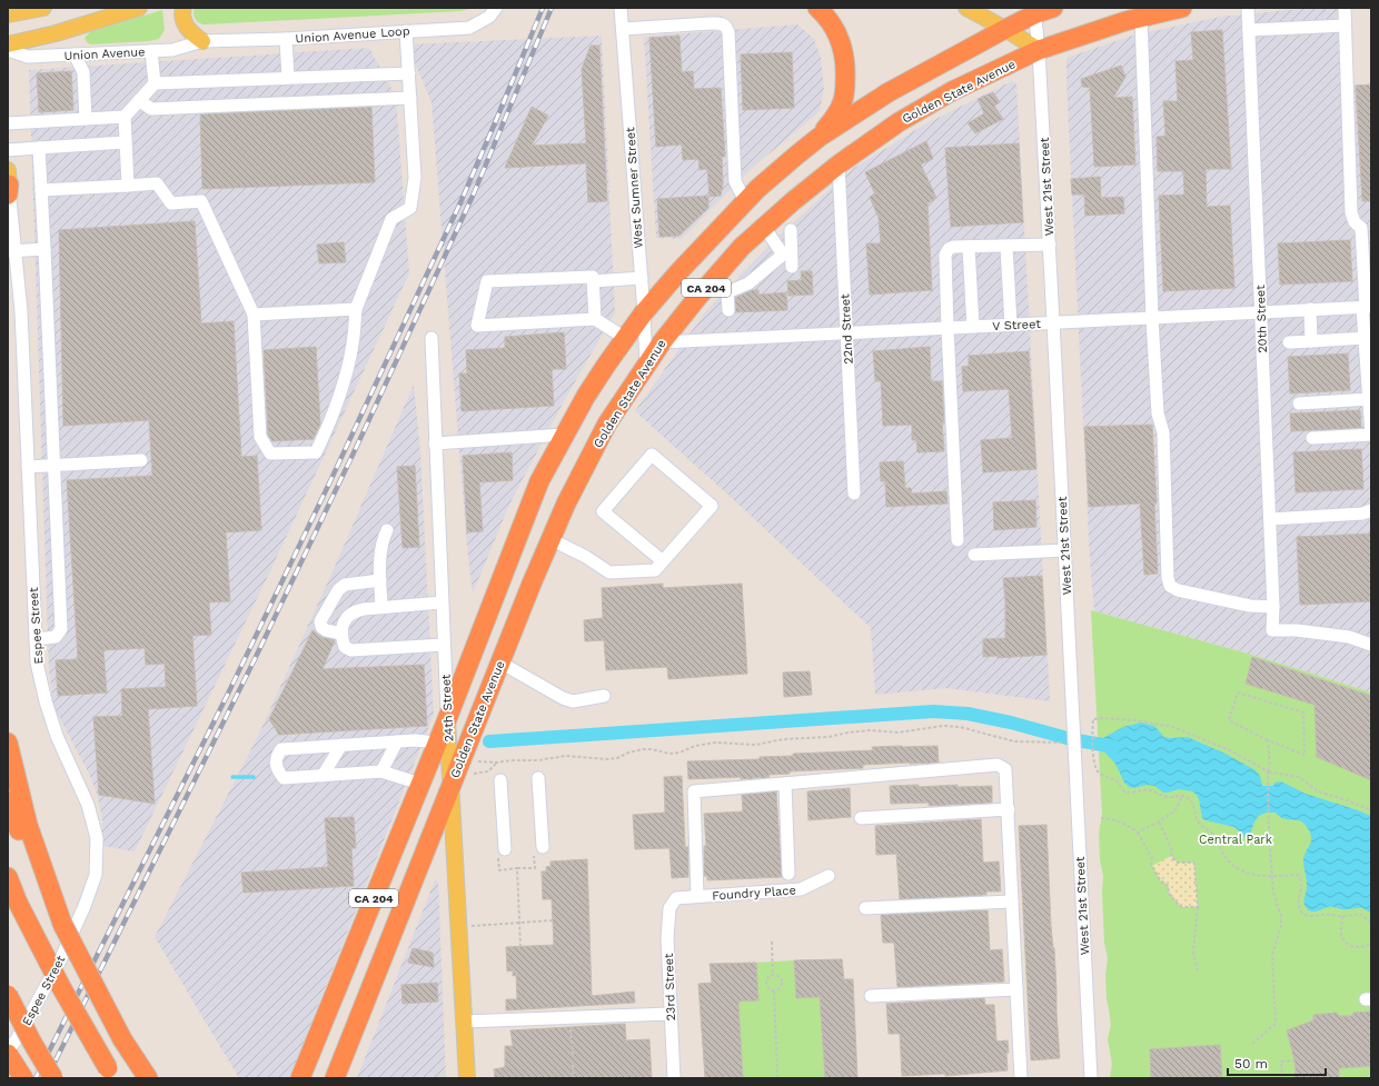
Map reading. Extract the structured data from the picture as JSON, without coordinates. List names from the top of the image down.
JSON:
{
  "streets": {
    "highway": ["Golden State Avenue", "CA 204"],
    "main road": ["Union Avenue", "24th Street"],
    "street": [
      "Union Avenue Loop",
      "West 21st Street",
      "West Sumner Street",
      "20th Street",
      "V Street",
      "22nd Street",
      "Espee Street",
      "Foundry Place",
      "23rd Street"
    ]
  },
  "crossings": [
    ["Union Avenue Loop", "Union Avenue"],
    ["Golden State Avenue", "West 21st Street"],
    ["Golden State Avenue", "West Sumner Street"],
    ["Golden State Avenue", "V Street"],
    ["Golden State Avenue", "22nd Street"],
    ["Golden State Avenue", "24th Street"],
    ["West 21st Street", "CA 204"],
    ["West 21st Street", "V Street"],
    ["West Sumner Street", "CA 204"],
    ["CA 204", "24th Street"],
    ["20th Street", "V Street"],
    ["V Street", "22nd Street"],
    ["Foundry Place", "23rd Street"]
  ],
  "parks": ["Central Park"],
  "scale_bar": "50 m"
}
